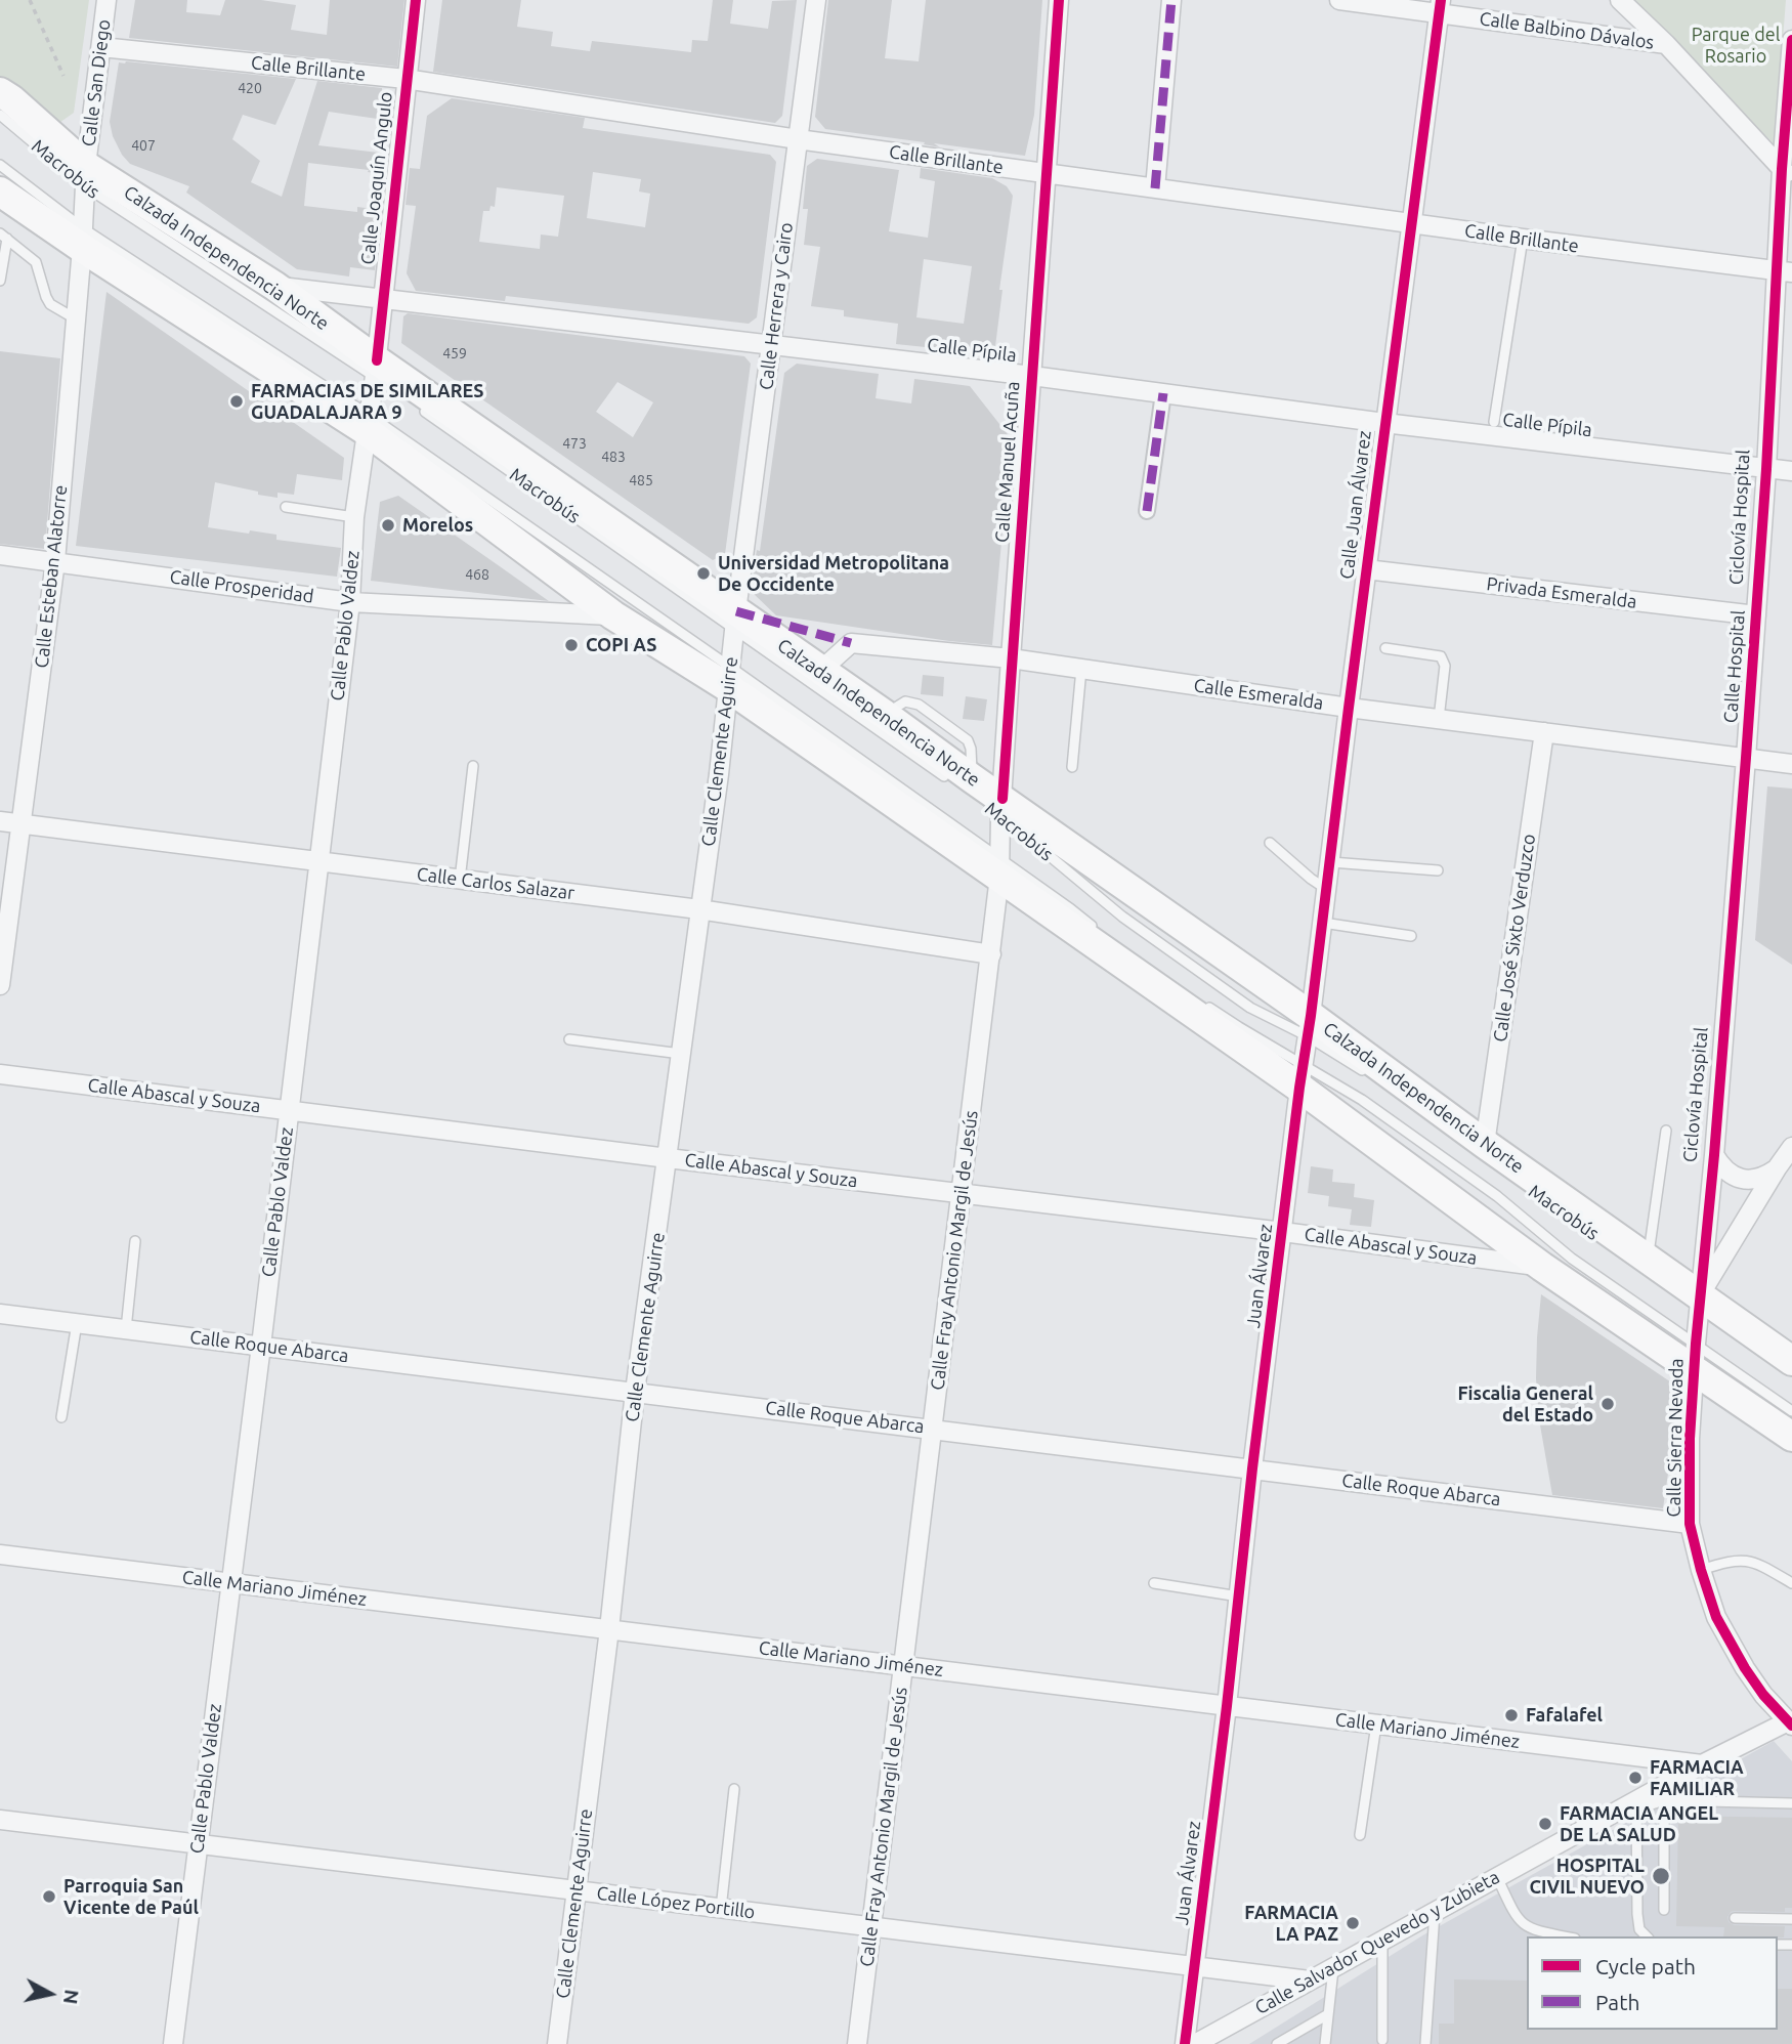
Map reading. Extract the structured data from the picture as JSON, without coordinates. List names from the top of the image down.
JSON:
{
  "streets": {
    "main road": ["Calzada Independencia Norte"],
    "street": [
      "Calle Balbino Dávalos",
      "Calle Brillante",
      "Calle San Diego",
      "Calle Joaquín Angulo",
      "Calle Herrera y Cairo",
      "Calle Pípila",
      "Calle Manuel Acuña",
      "Calle Juan Álvarez",
      "Calle Esteban Alatorre",
      "Calle Prosperidad",
      "Privada Esmeralda",
      "Calle Pablo Valdez",
      "Calle Hospital",
      "Calle Esmeralda",
      "Calle Clemente Aguirre",
      "Calle Carlos Salazar",
      "Calle José Sixto Verduzco",
      "Calle Abascal y Souza",
      "Calle Fray Antonio Margil de Jesús",
      "Juan Álvarez",
      "Calle Roque Abarca",
      "Calle Sierra Nevada",
      "Calle Mariano Jiménez",
      "Calle López Portillo",
      "Calle Salvador Quevedo y Zubieta"
    ],
    "lane": ["Macrobús"],
    "cycle path": ["Ciclovía Hospital"]
  },
  "crossings": [
    ["Calle Balbino Dávalos", "Calle Juan Álvarez"],
    ["Calle Brillante", "Calle San Diego"],
    ["Calle Brillante", "Calle Joaquín Angulo"],
    ["Calle Brillante", "Calle Herrera y Cairo"],
    ["Calle Brillante", "Calle Manuel Acuña"],
    ["Calle Brillante", "Calle Juan Álvarez"],
    ["Calle Brillante", "Calle Hospital"],
    ["Calle San Diego", "Macrobús"],
    ["Calle San Diego", "Calzada Independencia Norte"],
    ["Calle San Diego", "Calle Esteban Alatorre"],
    ["Macrobús", "Calle Joaquín Angulo"],
    ["Macrobús", "Calzada Independencia Norte"],
    ["Macrobús", "Calle Herrera y Cairo"],
    ["Macrobús", "Calle Esteban Alatorre"],
    ["Macrobús", "Calle Pablo Valdez"],
    ["Macrobús", "Calle Hospital"],
    ["Macrobús", "Calle Clemente Aguirre"],
    ["Macrobús", "Calle José Sixto Verduzco"],
    ["Macrobús", "Calle Fray Antonio Margil de Jesús"],
    ["Macrobús", "Juan Álvarez"],
    ["Macrobús", "Calle Sierra Nevada"],
    ["Calle Joaquín Angulo", "Calzada Independencia Norte"],
    ["Calle Joaquín Angulo", "Calle Pípila"],
    ["Calle Joaquín Angulo", "Calle Pablo Valdez"],
    ["Calzada Independencia Norte", "Calle Herrera y Cairo"],
    ["Calzada Independencia Norte", "Calle Pípila"],
    ["Calzada Independencia Norte", "Calle Manuel Acuña"],
    ["Calzada Independencia Norte", "Calle Juan Álvarez"],
    ["Calzada Independencia Norte", "Calle Esteban Alatorre"],
    ["Calzada Independencia Norte", "Calle Pablo Valdez"],
    ["Calzada Independencia Norte", "Calle Hospital"],
    ["Calzada Independencia Norte", "Calle Esmeralda"],
    ["Calzada Independencia Norte", "Calle Clemente Aguirre"],
    ["Calzada Independencia Norte", "Calle José Sixto Verduzco"],
    ["Calzada Independencia Norte", "Calle Fray Antonio Margil de Jesús"],
    ["Calzada Independencia Norte", "Juan Álvarez"],
    ["Calzada Independencia Norte", "Calle Sierra Nevada"],
    ["Calle Herrera y Cairo", "Calle Pípila"],
    ["Calle Herrera y Cairo", "Calle Clemente Aguirre"],
    ["Calle Pípila", "Calle Manuel Acuña"],
    ["Calle Pípila", "Calle Juan Álvarez"],
    ["Calle Pípila", "Calle Hospital"],
    ["Calle Manuel Acuña", "Calle Esmeralda"],
    ["Calle Manuel Acuña", "Calle Fray Antonio Margil de Jesús"],
    ["Calle Juan Álvarez", "Privada Esmeralda"],
    ["Calle Juan Álvarez", "Calle Esmeralda"],
    ["Calle Juan Álvarez", "Juan Álvarez"],
    ["Calle Esteban Alatorre", "Calle Prosperidad"],
    ["Calle Esteban Alatorre", "Calle Carlos Salazar"],
    ["Calle Prosperidad", "Calle Pablo Valdez"],
    ["Privada Esmeralda", "Calle Hospital"],
    ["Calle Pablo Valdez", "Calle Carlos Salazar"],
    ["Calle Pablo Valdez", "Calle Abascal y Souza"],
    ["Calle Pablo Valdez", "Calle Roque Abarca"],
    ["Calle Pablo Valdez", "Calle Mariano Jiménez"],
    ["Calle Pablo Valdez", "Calle López Portillo"],
    ["Calle Hospital", "Calle Esmeralda"],
    ["Calle Hospital", "Calle Sierra Nevada"],
    ["Calle Esmeralda", "Calle José Sixto Verduzco"],
    ["Calle Clemente Aguirre", "Calle Carlos Salazar"],
    ["Calle Clemente Aguirre", "Calle Abascal y Souza"],
    ["Calle Clemente Aguirre", "Calle Roque Abarca"],
    ["Calle Clemente Aguirre", "Calle Mariano Jiménez"],
    ["Calle Clemente Aguirre", "Calle López Portillo"],
    ["Calle Carlos Salazar", "Calle Fray Antonio Margil de Jesús"],
    ["Calle Abascal y Souza", "Calle Fray Antonio Margil de Jesús"],
    ["Calle Abascal y Souza", "Juan Álvarez"],
    ["Calle Fray Antonio Margil de Jesús", "Calle Roque Abarca"],
    ["Calle Fray Antonio Margil de Jesús", "Calle Mariano Jiménez"],
    ["Calle Fray Antonio Margil de Jesús", "Calle López Portillo"],
    ["Juan Álvarez", "Calle Roque Abarca"],
    ["Juan Álvarez", "Calle Mariano Jiménez"],
    ["Juan Álvarez", "Calle López Portillo"],
    ["Calle Roque Abarca", "Calle Sierra Nevada"],
    ["Calle Sierra Nevada", "Calle Salvador Quevedo y Zubieta"],
    ["Calle Mariano Jiménez", "Calle Salvador Quevedo y Zubieta"],
    ["Calle López Portillo", "Calle Salvador Quevedo y Zubieta"]
  ],
  "parks": ["Parque del Rosario"],
  "places": [
    "FARMACIAS DE SIMILARES GUADALAJARA 9",
    "Morelos",
    "Universidad Metropolitana De Occidente",
    "COPI AS",
    "Fiscalia General del Estado",
    "Fafalafel",
    "FARMACIA FAMILIAR",
    "FARMACIA ANGEL DE LA SALUD",
    "HOSPITAL CIVIL NUEVO",
    "Parroquia San Vicente de Paúl",
    "FARMACIA LA PAZ"
  ],
  "house_numbers": [
    "420",
    "407",
    "459",
    "473",
    "483",
    "485",
    "468"
  ],
  "legend": ["Cycle path", "Path"],
  "north": "right"
}
